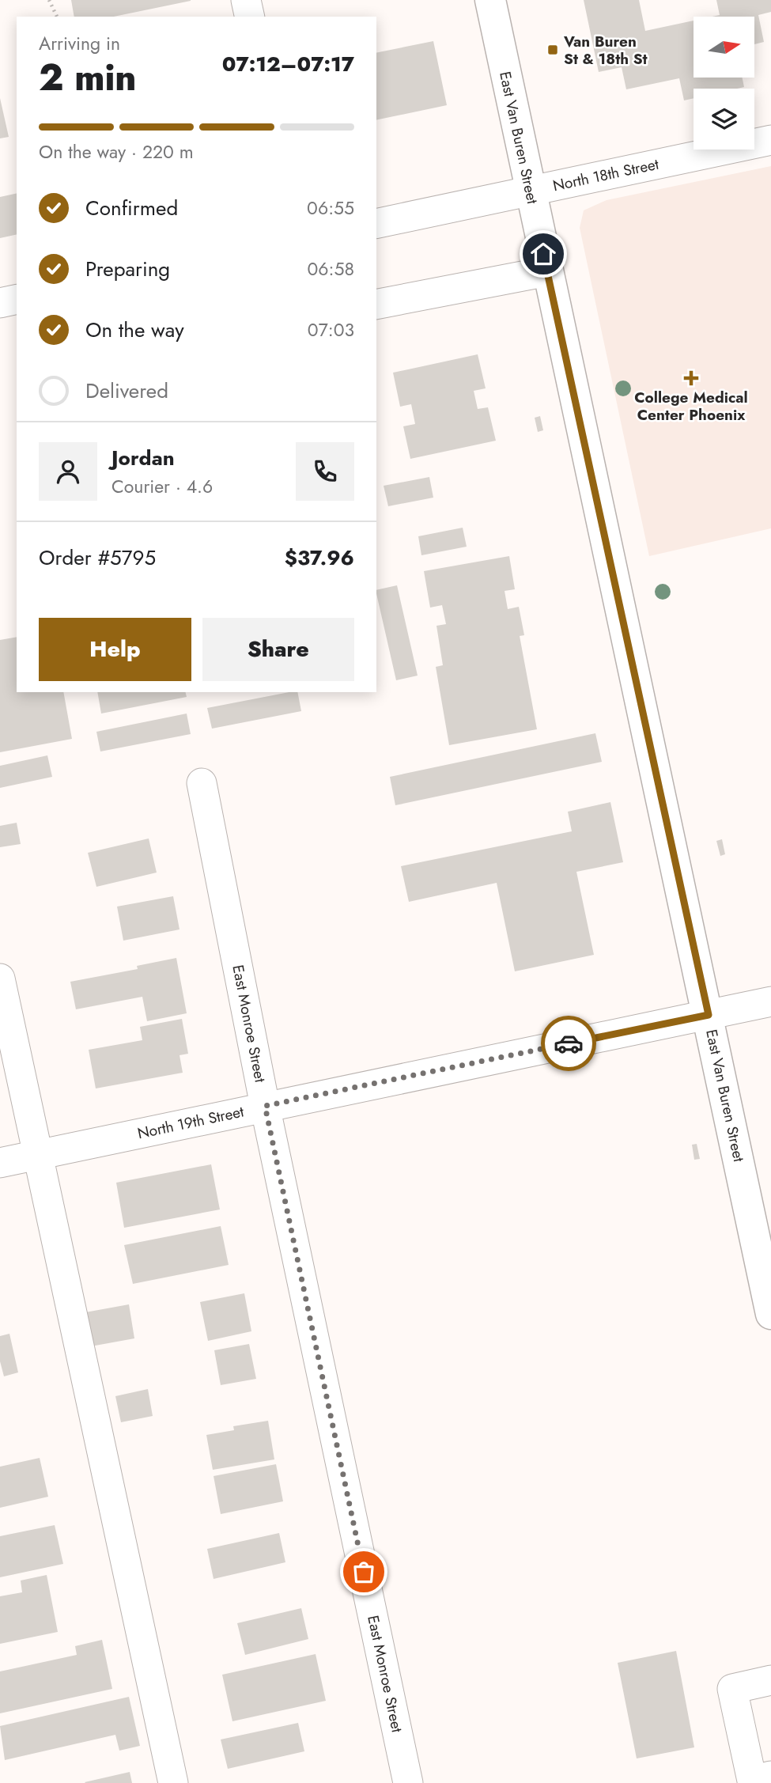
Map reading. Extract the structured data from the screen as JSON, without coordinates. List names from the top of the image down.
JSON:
{
  "streets": {
    "main road": ["East Van Buren Street"],
    "street": ["North 18th Street", "East Monroe Street", "North 19th Street"]
  },
  "crossings": [
    ["East Van Buren Street", "North 18th Street"],
    ["East Van Buren Street", "North 19th Street"],
    ["East Monroe Street", "North 19th Street"]
  ],
  "places": {
    "transit": ["Van Buren St & 18th St"],
    "health": ["College Medical Center Phoenix"]
  },
  "north": "right",
  "page": {
    "heading": ["2 min", "Arriving in", "07:12–07:17"],
    "panel": [
      "Jordan",
      "Courier · 4.6",
      "Order #5795",
      "$37.96"
    ],
    "bar": "On the way · 220 m",
    "list": [
      ["Confirmed", "06:55"],
      ["Preparing", "06:58"],
      ["On the way", "07:03"],
      "Delivered"
    ],
    "buttons": ["Help", "Share"]
  }
}
